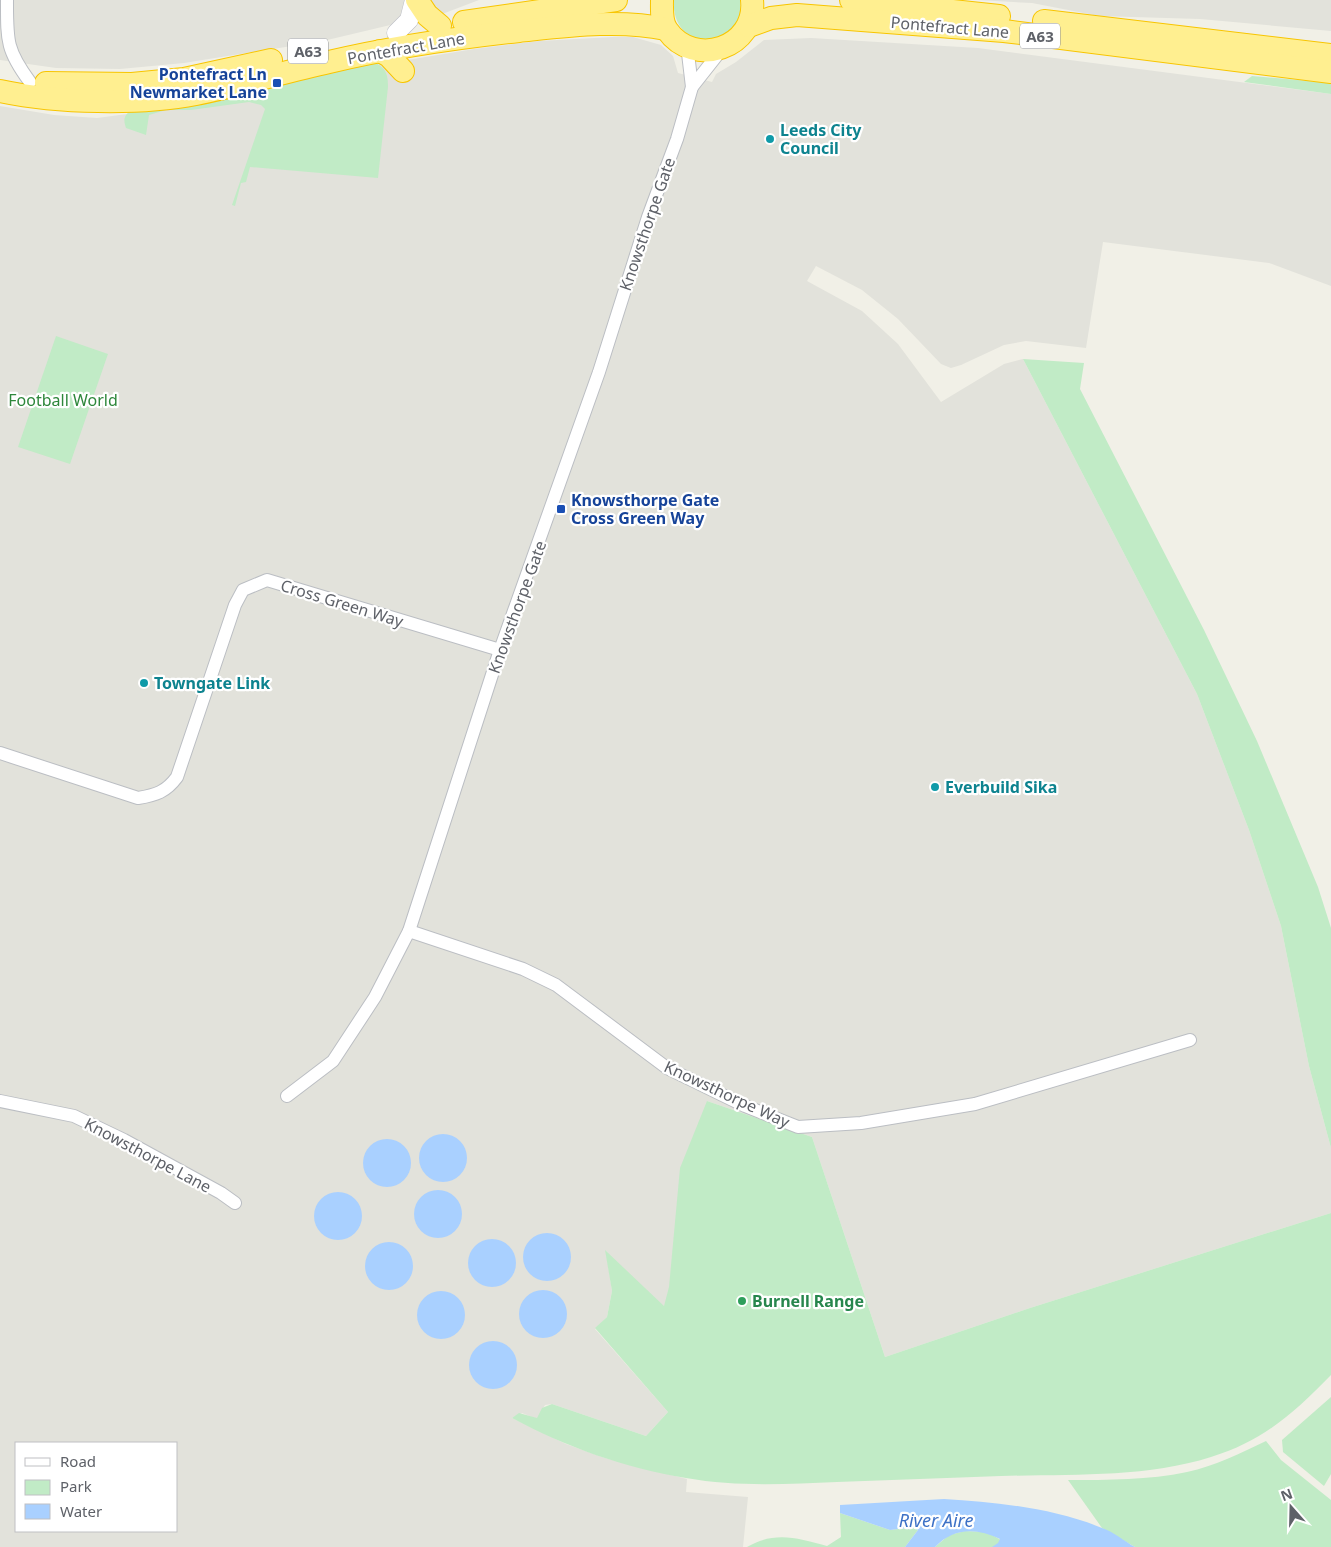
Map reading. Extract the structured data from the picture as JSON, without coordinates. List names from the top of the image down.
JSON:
{
  "streets": {
    "highway": ["Pontefract Lane", "A63"],
    "street": [
      "Knowsthorpe Gate",
      "Cross Green Way",
      "Knowsthorpe Way",
      "Knowsthorpe Lane"
    ]
  },
  "crossings": [
    ["Pontefract Lane", "A63"],
    ["A63", "Knowsthorpe Gate"],
    ["Knowsthorpe Gate", "Cross Green Way"],
    ["Knowsthorpe Gate", "Knowsthorpe Way"]
  ],
  "water": ["River Aire"],
  "parks": ["Football World"],
  "places": {
    "transit": ["Pontefract Ln Newmarket Lane", "Knowsthorpe Gate Cross Green Way"],
    "other": [
      "Leeds City Council",
      "Towngate Link",
      "Everbuild Sika",
      "Burnell Range"
    ]
  },
  "legend": ["Road", "Park", "Water"],
  "north": "top"
}
